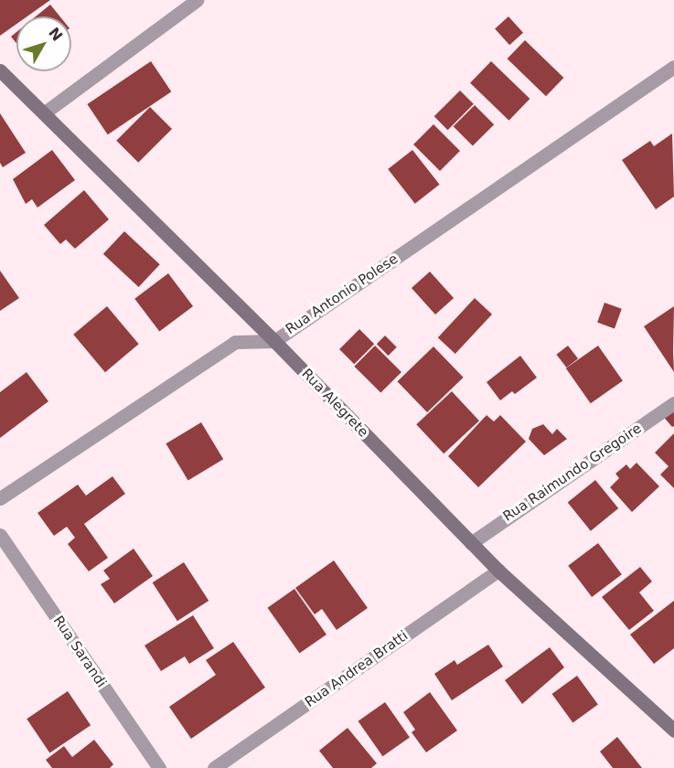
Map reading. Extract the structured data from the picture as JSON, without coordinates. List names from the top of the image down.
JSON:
{
  "streets": {
    "street": [
      "Rua Antonio Polese",
      "Rua Alegrete",
      "Rua Raimundo Gregoire",
      "Rua Sarandi",
      "Rua Andrea Bratti"
    ]
  },
  "crossings": [
    ["Rua Antonio Polese", "Rua Alegrete"],
    ["Rua Alegrete", "Rua Raimundo Gregoire"],
    ["Rua Alegrete", "Rua Andrea Bratti"]
  ],
  "north": "top right"
}
